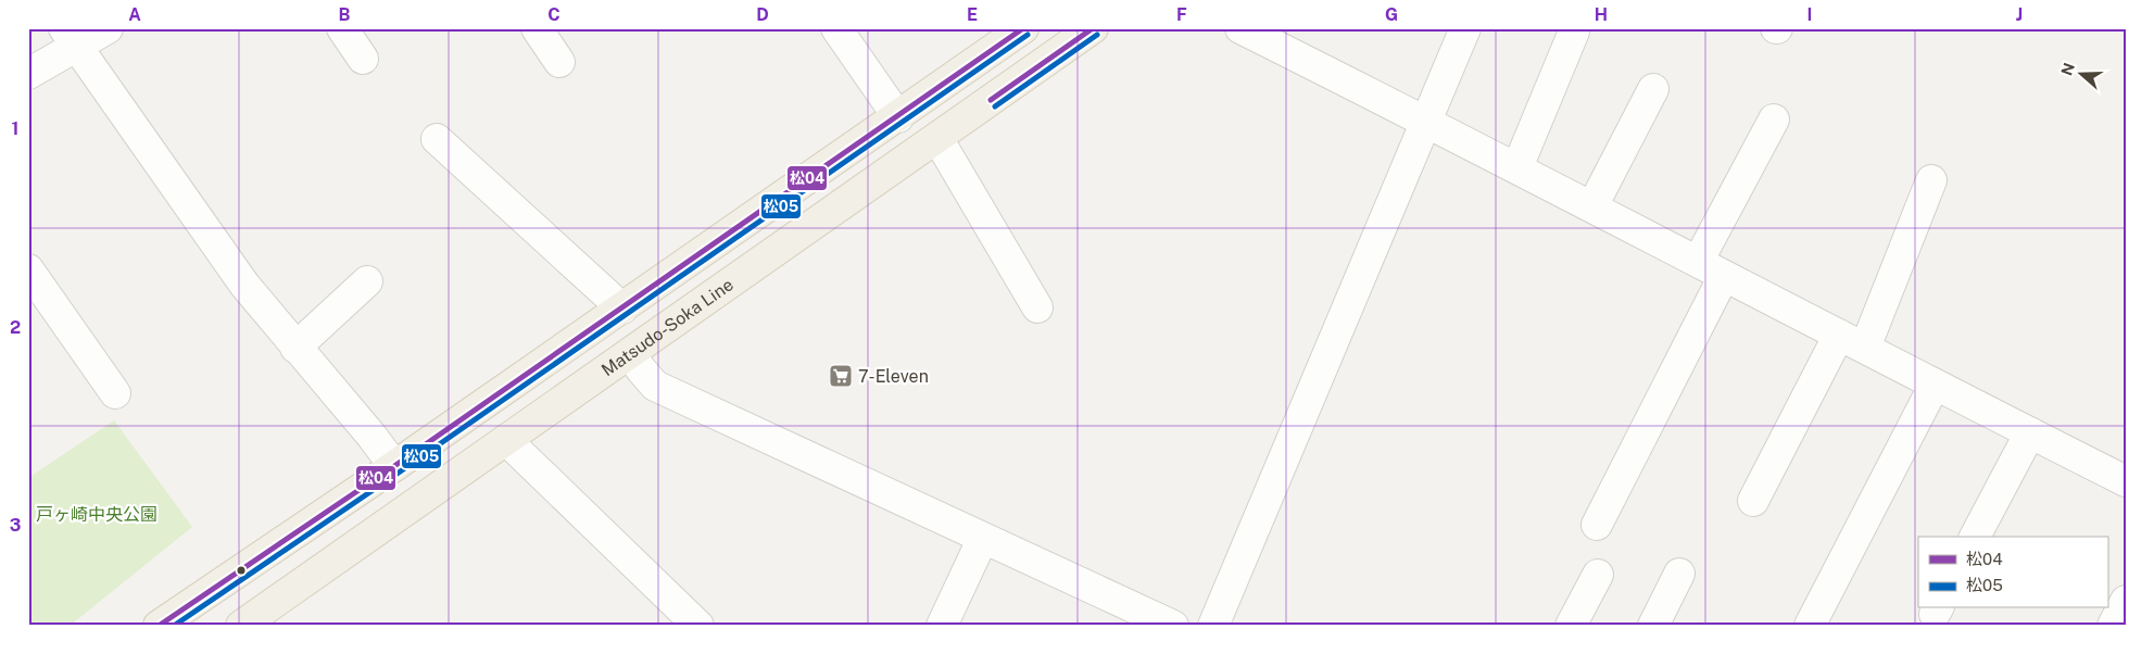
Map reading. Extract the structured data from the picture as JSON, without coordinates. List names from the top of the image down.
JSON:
{
  "streets": {
    "main road": ["Matsudo-Soka Line"]
  },
  "parks": ["戸ヶ崎中央公園"],
  "places": {
    "supermarket": ["7-Eleven"]
  },
  "lines": ["transit line 松04", "transit line 松05"],
  "legend": ["松04", "松05"],
  "north": "left",
  "grid": {
    "columns": [
      "A",
      "B",
      "C",
      "D",
      "E",
      "F",
      "G",
      "H",
      "I",
      "J"
    ],
    "rows": ["1", "2", "3"]
  }
}
